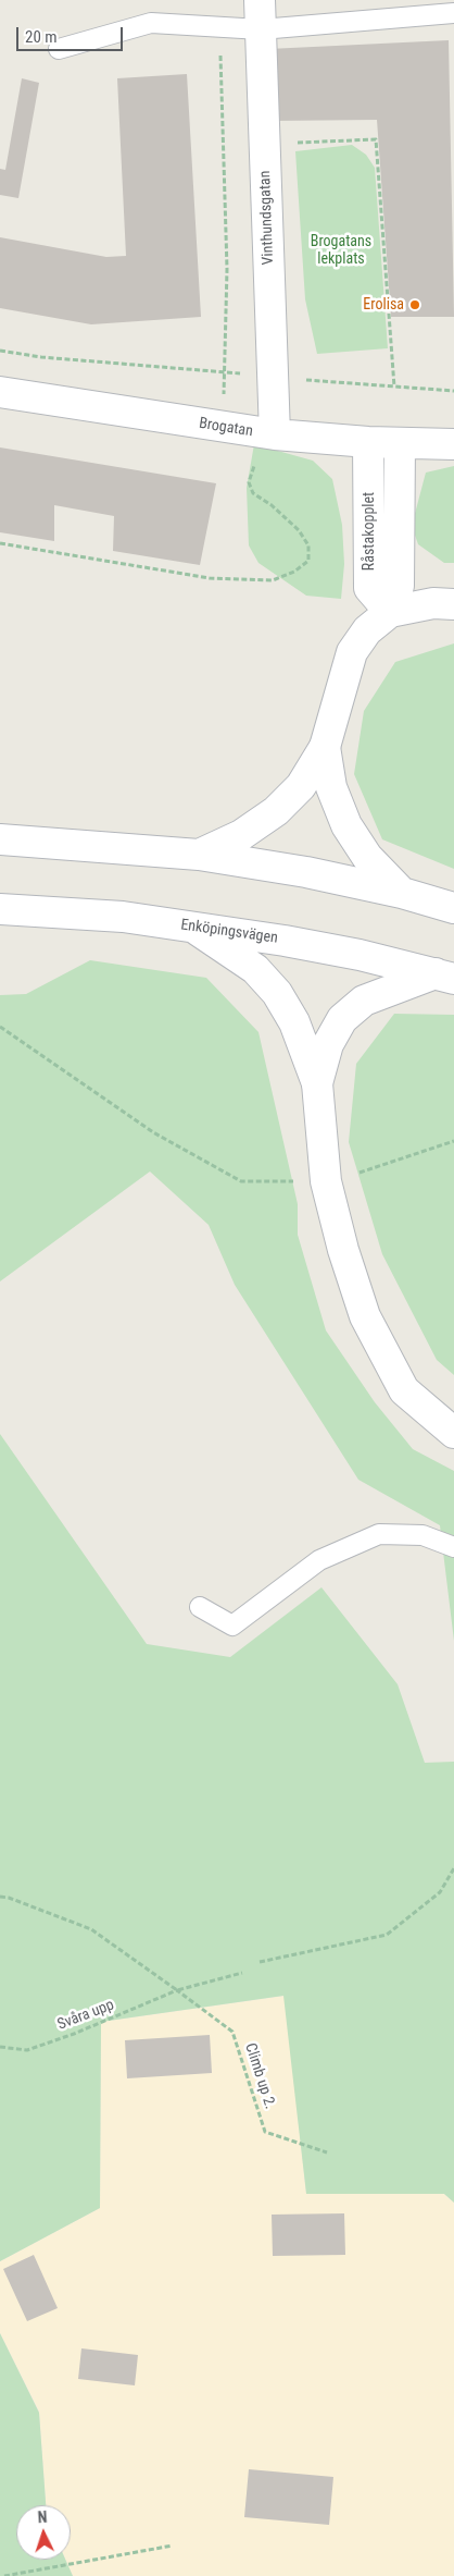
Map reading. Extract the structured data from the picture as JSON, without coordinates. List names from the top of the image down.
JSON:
{
  "streets": {
    "street": [
      "Vinthundsgatan",
      "Brogatan",
      "Råstakopplet",
      "Enköpingsvägen"
    ],
    "path": ["Svåra upp", "Climb up 2."]
  },
  "crossings": [
    ["Vinthundsgatan", "Brogatan"],
    ["Brogatan", "Råstakopplet"],
    ["Svåra upp", "Climb up 2."]
  ],
  "parks": ["Brogatans lekplats"],
  "places": ["Erolisa"],
  "scale_bar": "20 m",
  "north": "top"
}
